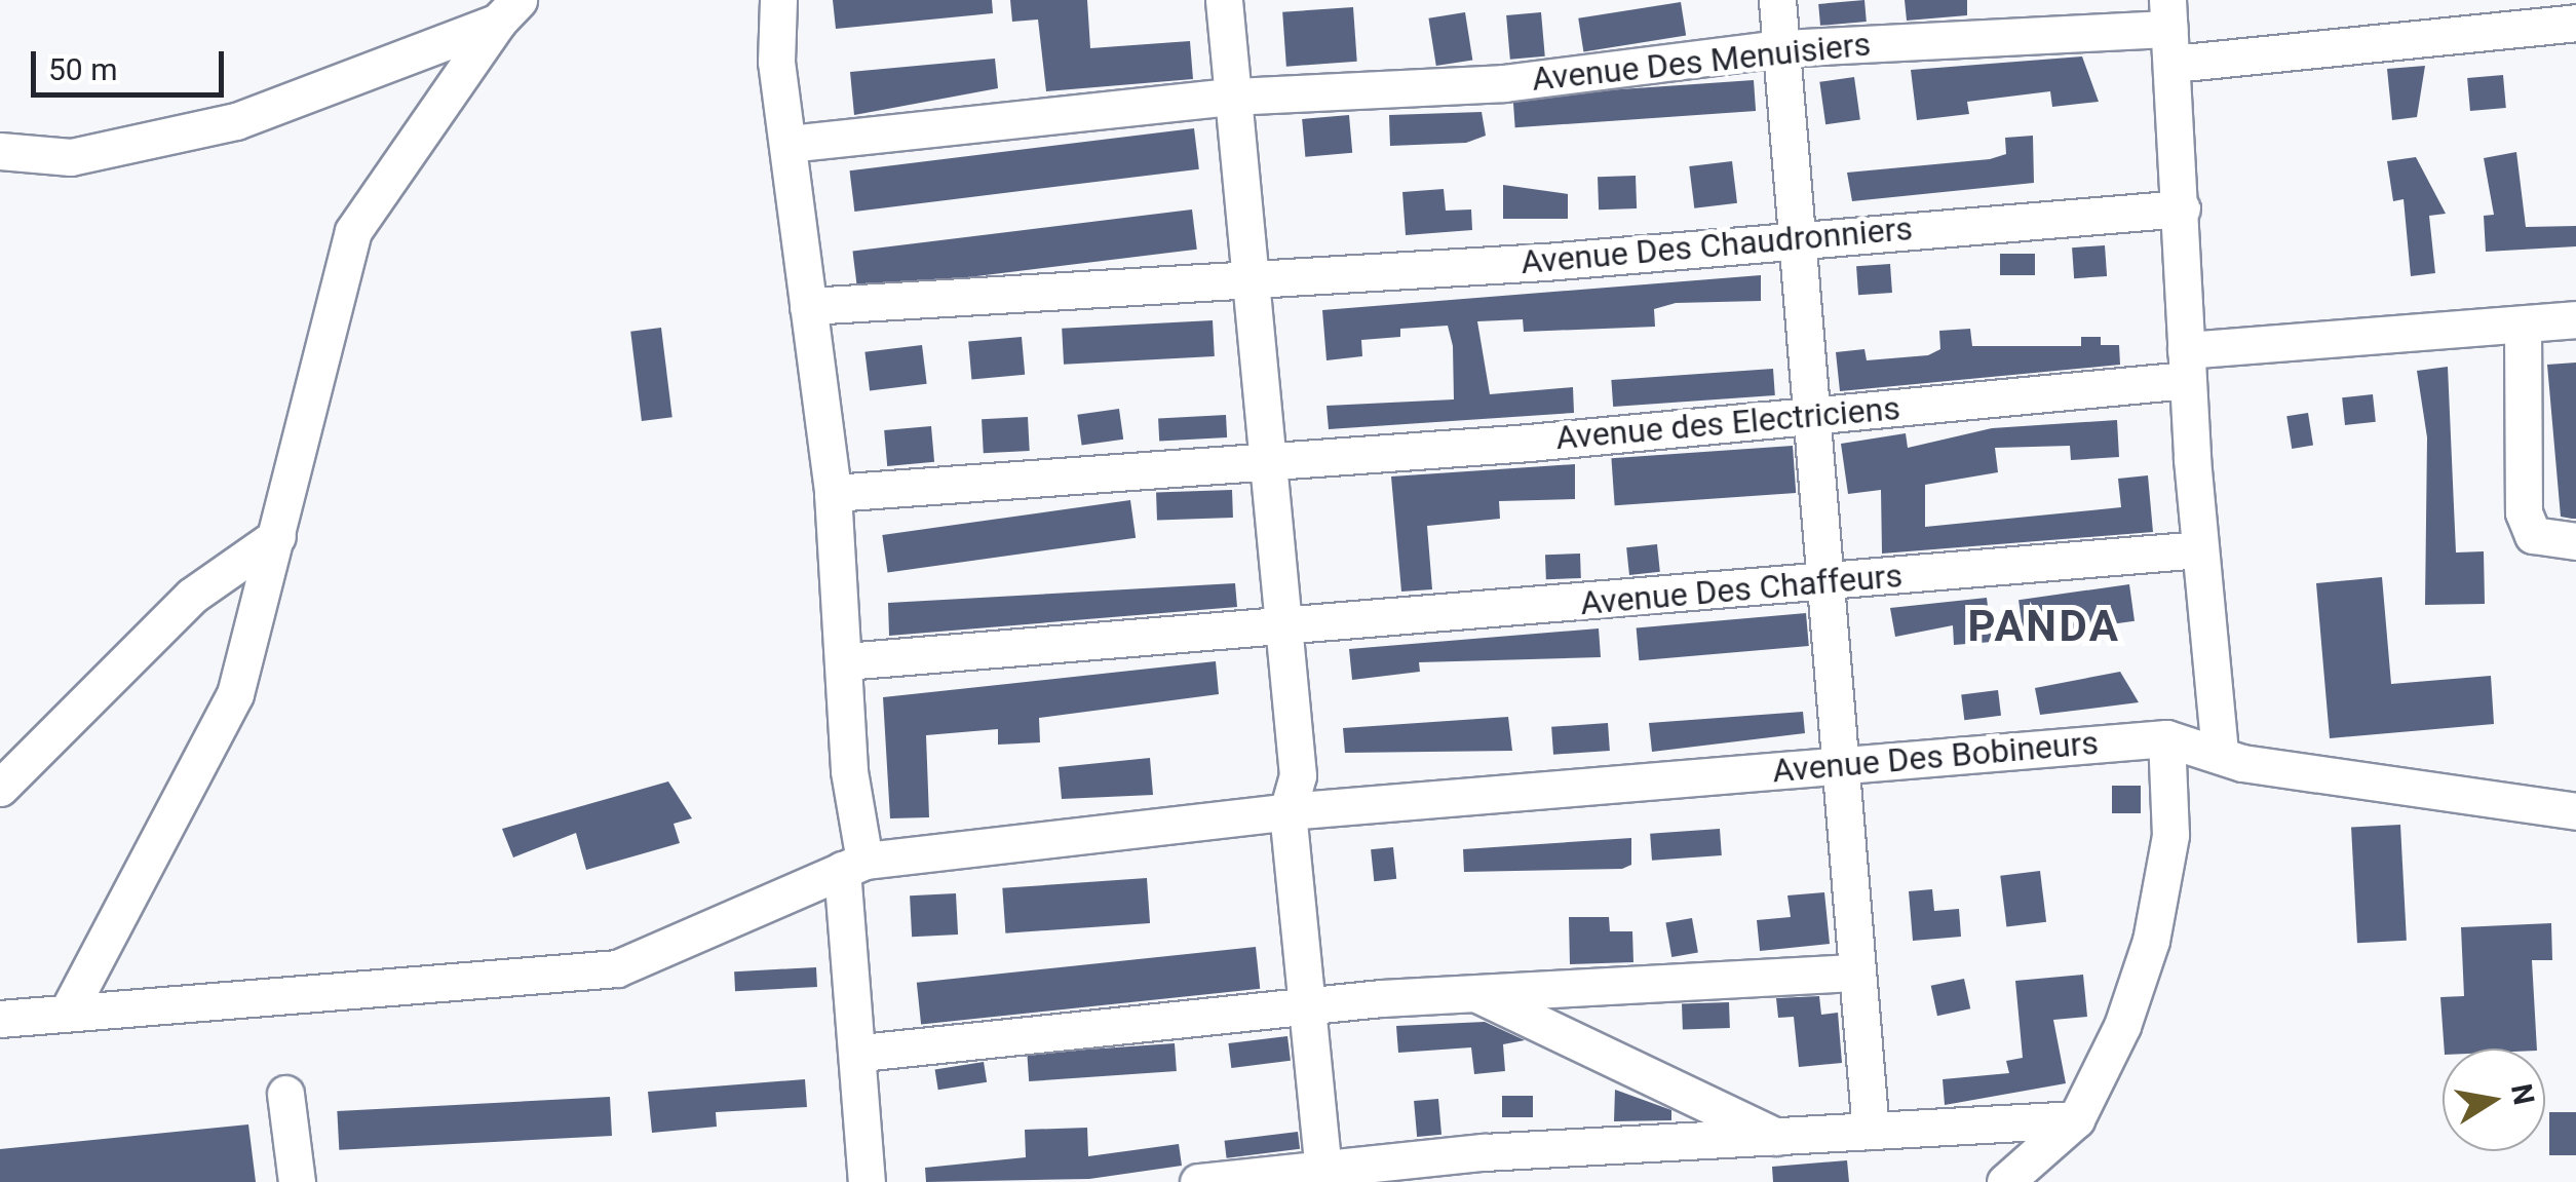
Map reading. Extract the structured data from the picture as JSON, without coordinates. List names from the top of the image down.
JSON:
{
  "streets": {
    "street": [
      "Avenue Des Menuisiers",
      "Avenue Des Chaudronniers",
      "Avenue des Electriciens",
      "Avenue Des Chaffeurs",
      "Avenue Des Bobineurs"
    ]
  },
  "districts": ["PANDA"],
  "scale_bar": "50 m",
  "north": "right"
}
